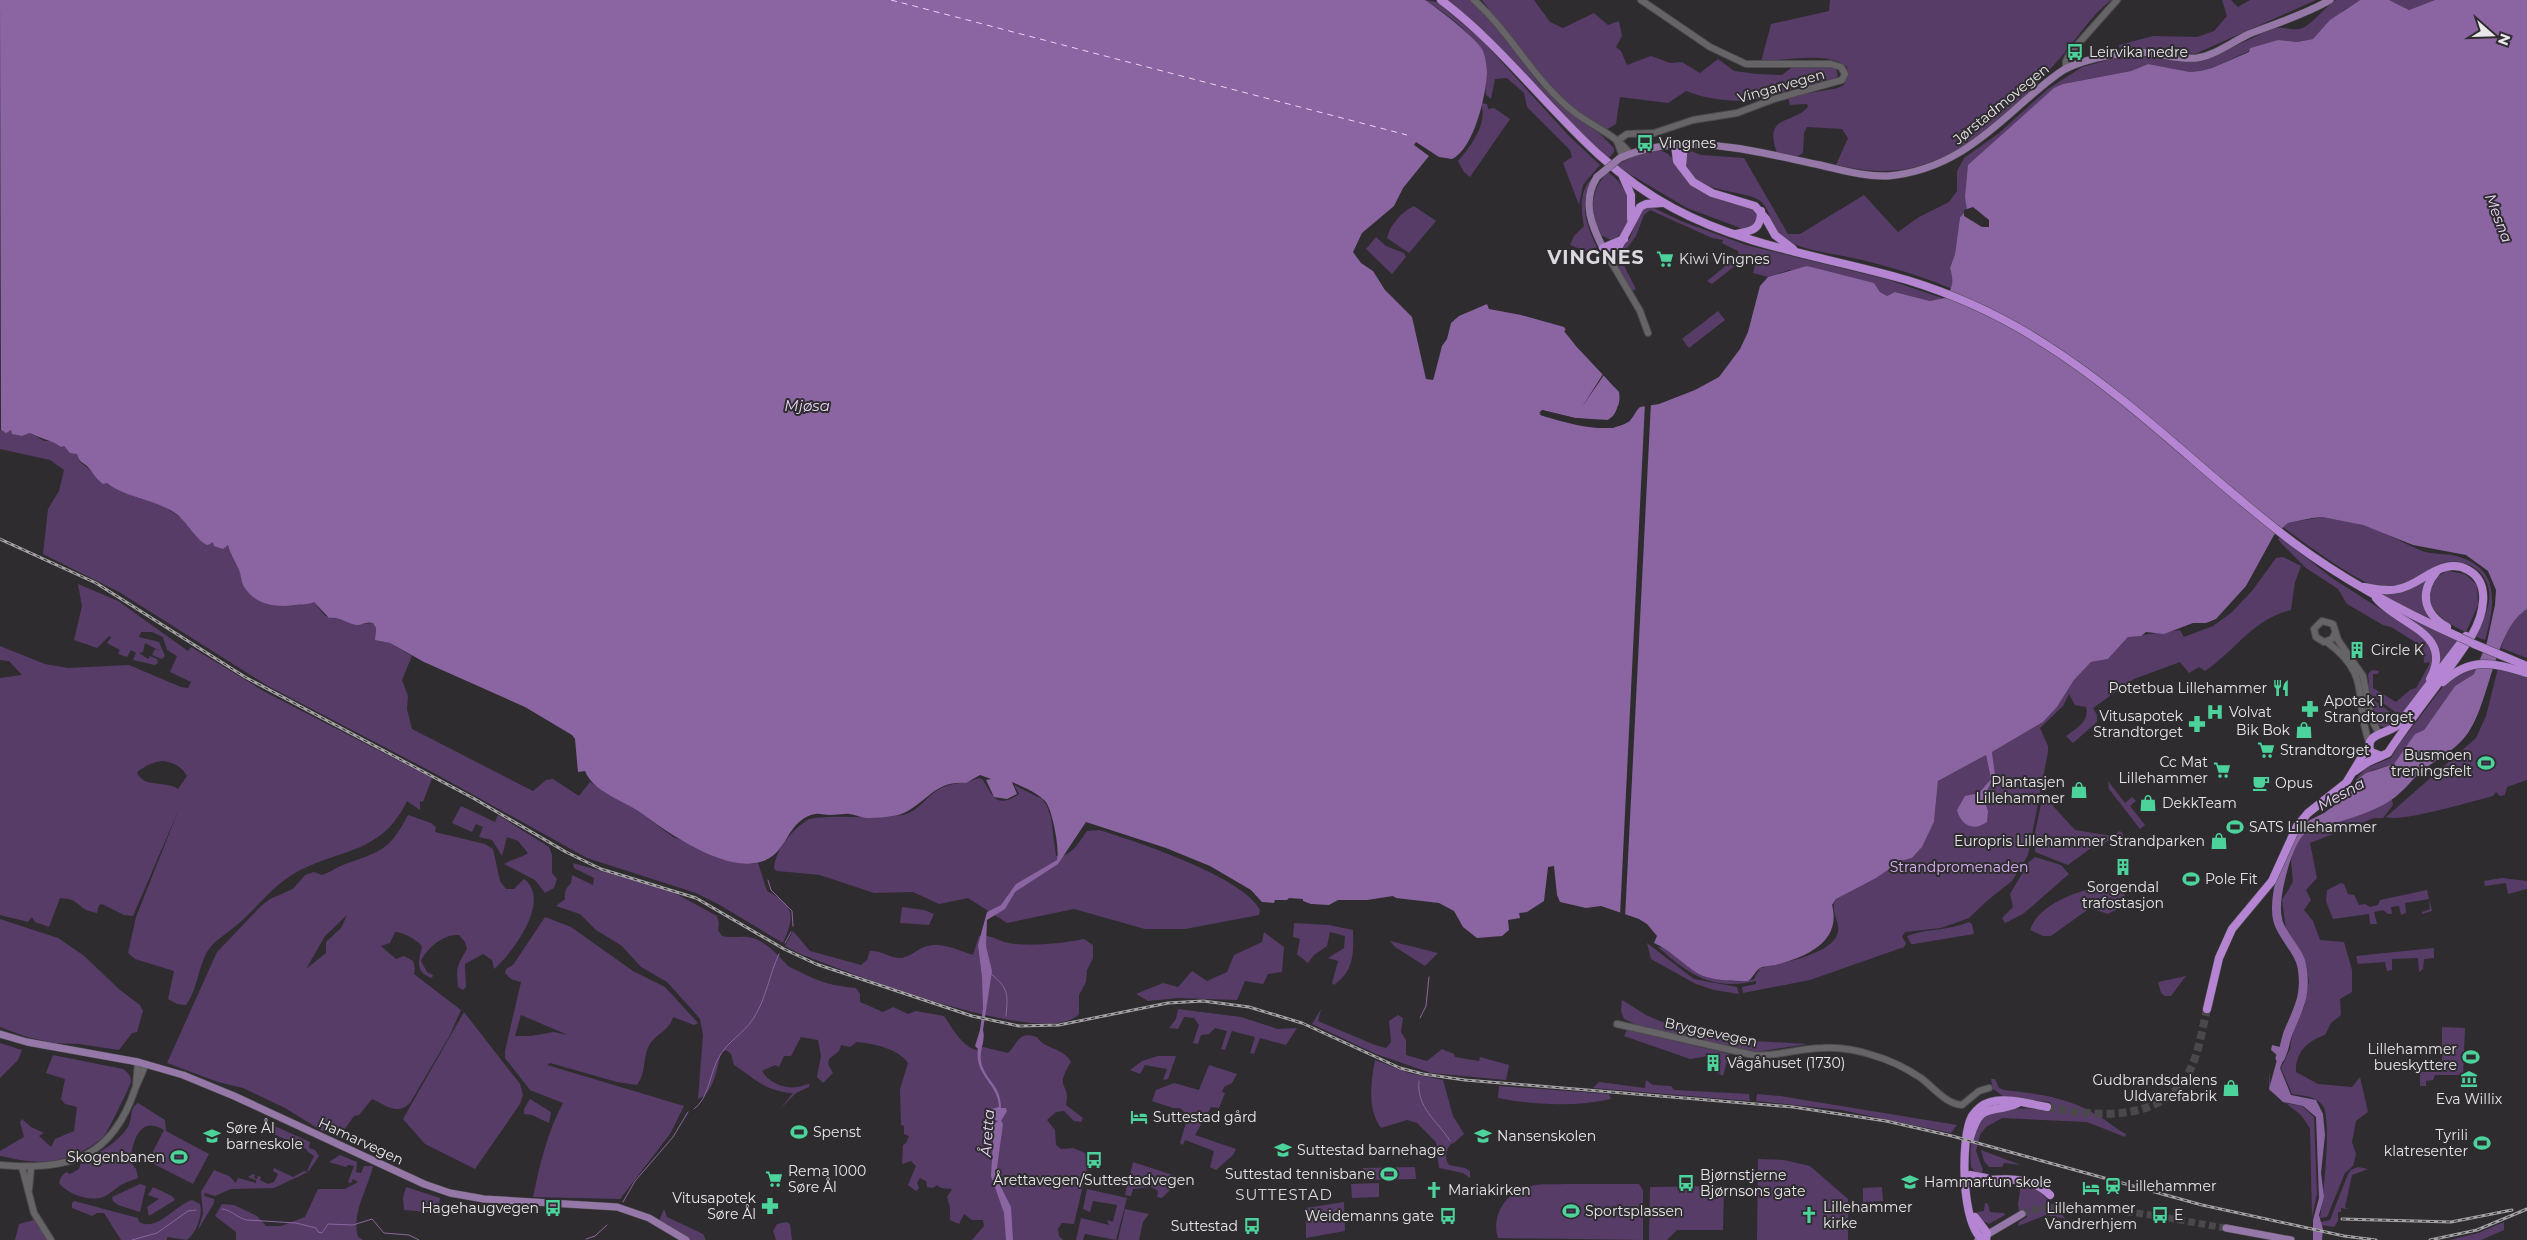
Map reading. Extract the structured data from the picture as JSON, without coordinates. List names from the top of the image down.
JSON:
{
  "streets": {
    "main road": ["Jørstadmovegen", "Hamarvegen"],
    "street": ["Vingarvegen", "Bryggevegen"]
  },
  "districts": ["VINGNES", "SUTTESTAD"],
  "water": ["Mesna", "Mjøsa", "Åretta"],
  "parks": ["Strandpromenaden"],
  "places": {
    "bus stop": [
      "Leirvika nedre",
      "Vingnes",
      "Årettavegen/Suttestadvegen",
      "Bjørnstjerne Bjørnsons gate",
      "Hagehaugvegen",
      "E",
      "Weidemanns gate",
      "Suttestad"
    ],
    "supermarket": [
      "Kiwi Vingnes",
      "Strandtorget",
      "Cc Mat Lillehammer",
      "Rema 1000 Søre Ål"
    ],
    "building": ["Circle K", "Sorgendal trafostasjon", "Vågåhuset (1730)"],
    "restaurant": ["Potetbua Lillehammer"],
    "pharmacy": ["Apotek 1 Strandtorget", "Vitusapotek Strandtorget", "Vitusapotek Søre Ål"],
    "hospital": ["Volvat"],
    "shop": [
      "Bik Bok",
      "Plantasjen Lillehammer",
      "DekkTeam",
      "Europris Lillehammer Strandparken",
      "Gudbrandsdalens Uldvarefabrik"
    ],
    "sports": [
      "Busmoen treningsfelt",
      "SATS Lillehammer",
      "Pole Fit",
      "Lillehammer bueskyttere",
      "Spenst",
      "Tyrili klatresenter",
      "Skogenbanen",
      "Suttestad tennisbane",
      "Sportsplassen"
    ],
    "cafe": ["Opus"],
    "museum": ["Eva Willix"],
    "hotel": ["Suttestad gård", "Lillehammer Vandrerhjem"],
    "school or university": [
      "Søre Ål barneskole",
      "Nansenskolen",
      "Suttestad barnehage",
      "Hammartun skole"
    ],
    "station": ["Lillehammer"],
    "church": ["Mariakirken", "Lillehammer kirke"]
  },
  "north": "right"
}
